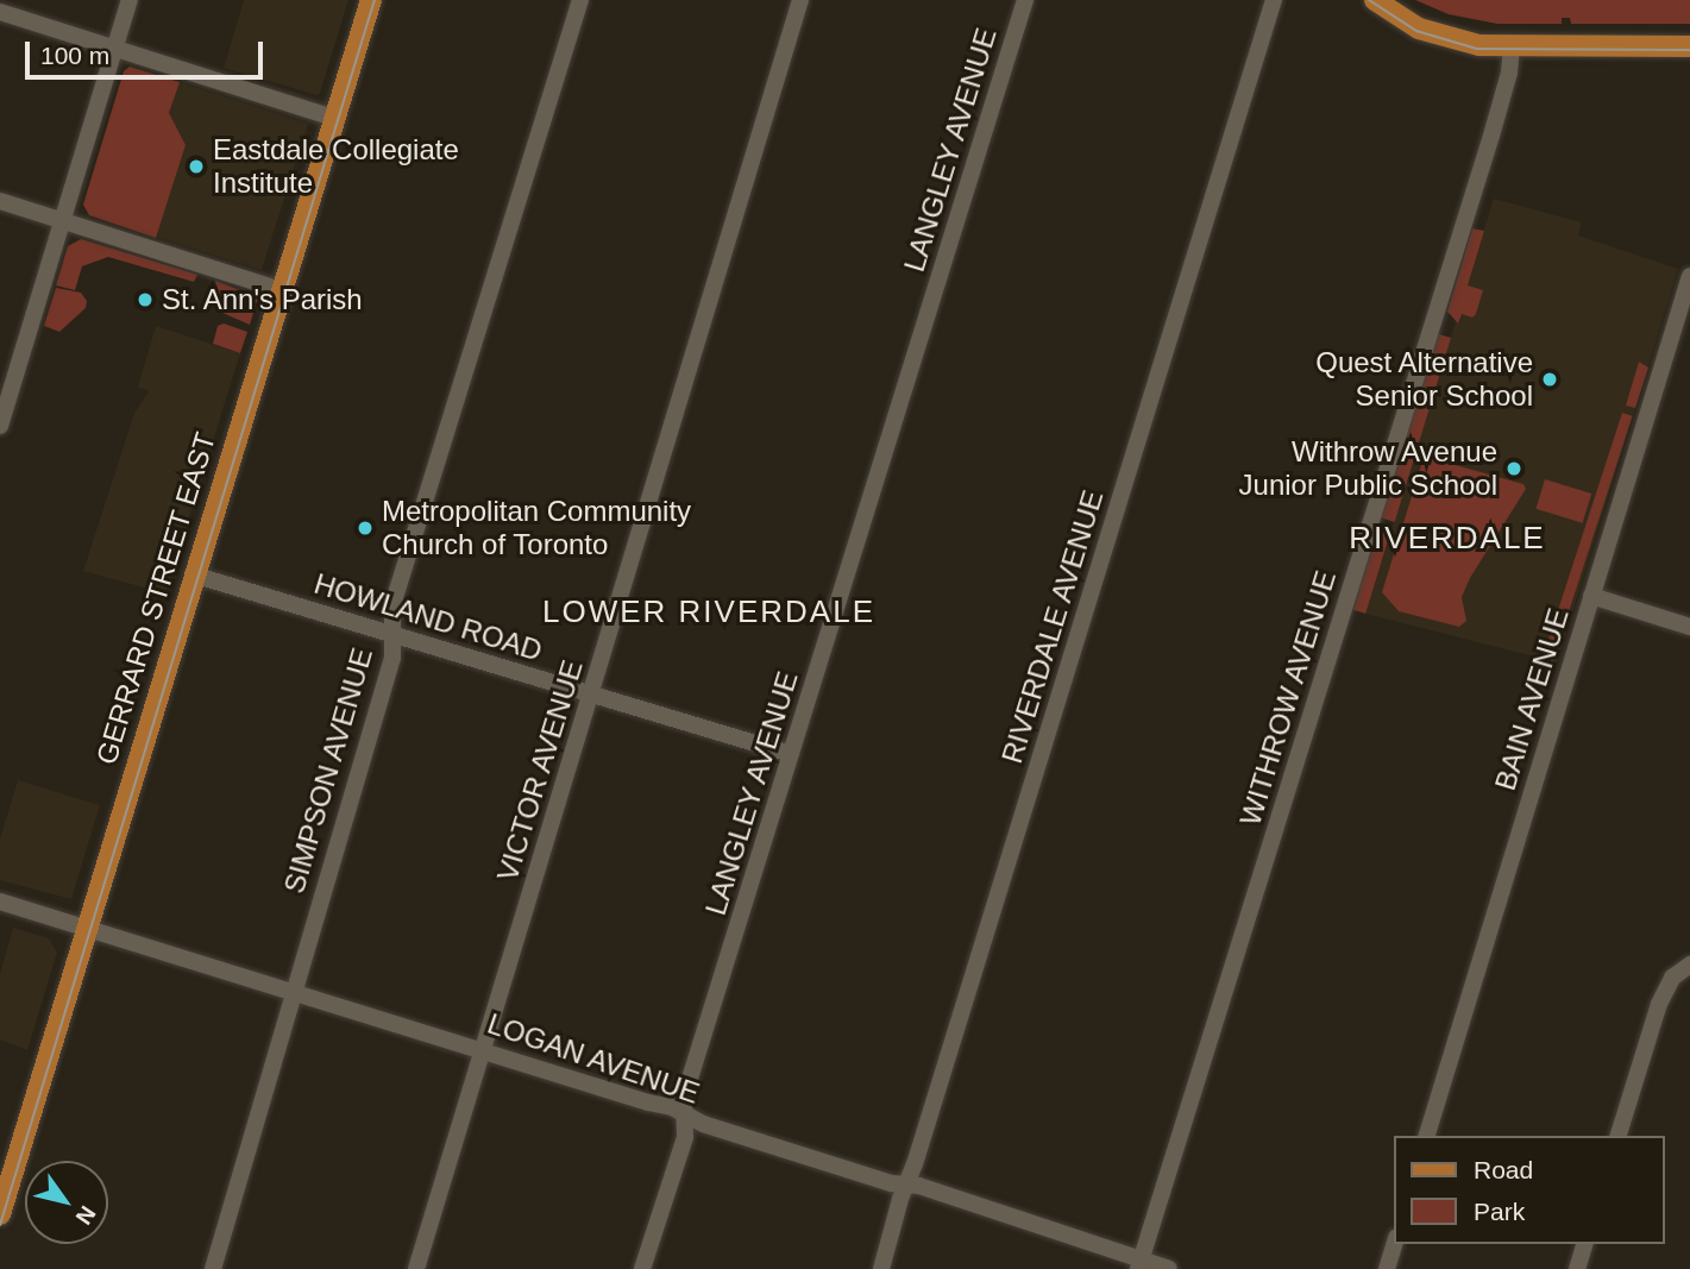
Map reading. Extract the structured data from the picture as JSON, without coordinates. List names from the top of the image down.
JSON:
{
  "streets": {
    "main road": ["GERRARD STREET EAST"],
    "street": [
      "LANGLEY AVENUE",
      "HOWLAND ROAD",
      "RIVERDALE AVENUE",
      "WITHROW AVENUE",
      "BAIN AVENUE",
      "SIMPSON AVENUE",
      "VICTOR AVENUE",
      "LOGAN AVENUE"
    ]
  },
  "crossings": [
    ["LANGLEY AVENUE", "HOWLAND ROAD"],
    ["LANGLEY AVENUE", "LOGAN AVENUE"],
    ["GERRARD STREET EAST", "HOWLAND ROAD"],
    ["GERRARD STREET EAST", "LOGAN AVENUE"],
    ["HOWLAND ROAD", "SIMPSON AVENUE"],
    ["HOWLAND ROAD", "VICTOR AVENUE"],
    ["RIVERDALE AVENUE", "LOGAN AVENUE"],
    ["WITHROW AVENUE", "LOGAN AVENUE"],
    ["SIMPSON AVENUE", "LOGAN AVENUE"],
    ["VICTOR AVENUE", "LOGAN AVENUE"]
  ],
  "districts": ["RIVERDALE", "LOWER RIVERDALE"],
  "places": [
    "Eastdale Collegiate Institute",
    "St. Ann's Parish",
    "Quest Alternative Senior School",
    "Withrow Avenue Junior Public School",
    "Metropolitan Community Church of Toronto"
  ],
  "legend": ["Road", "Park"],
  "scale_bar": "100 m",
  "north": "bottom right"
}
